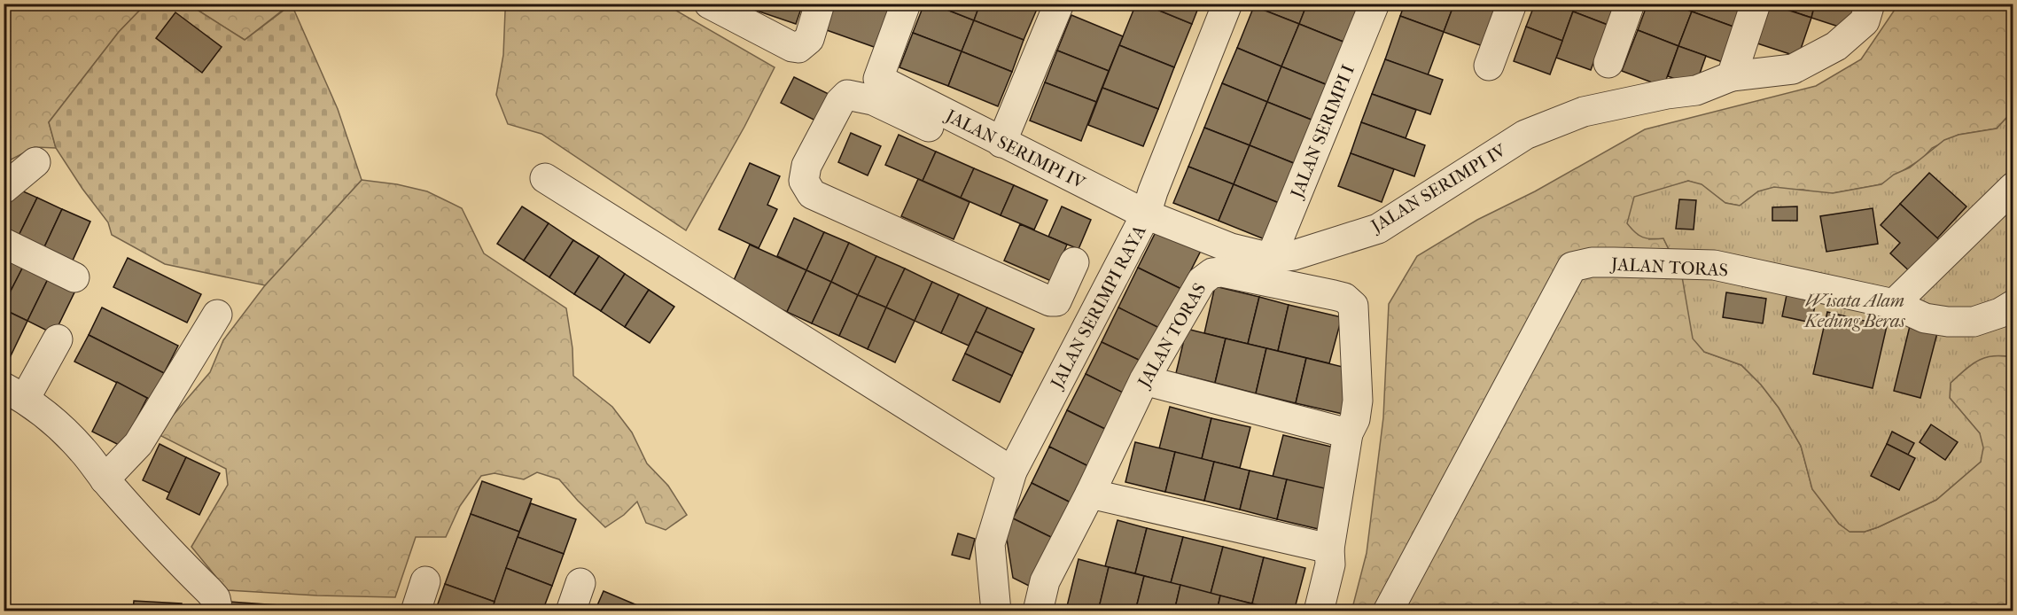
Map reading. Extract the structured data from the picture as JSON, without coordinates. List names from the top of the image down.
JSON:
{
  "streets": {
    "street": [
      "JALAN SERIMPI I",
      "JALAN SERIMPI IV",
      "JALAN TORAS",
      "JALAN SERIMPI RAYA"
    ]
  },
  "crossings": [
    ["JALAN SERIMPI I", "JALAN SERIMPI IV"],
    ["JALAN SERIMPI IV", "JALAN SERIMPI RAYA"]
  ],
  "parks": ["Wisata Alam Kedung Beras"]
}
